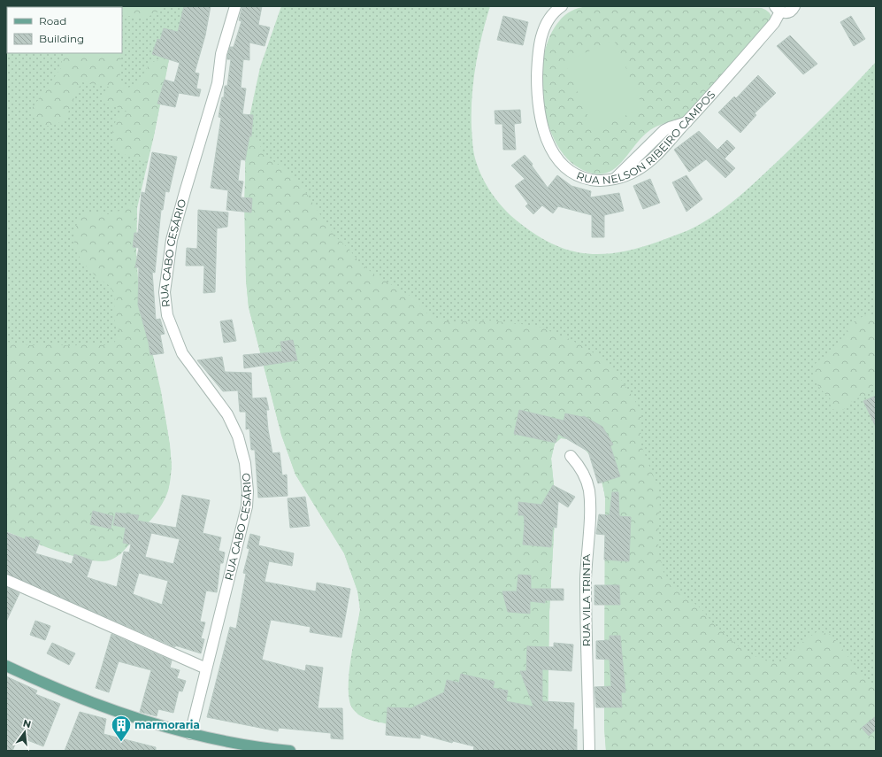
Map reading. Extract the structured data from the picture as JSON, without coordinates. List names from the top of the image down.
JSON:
{
  "streets": {
    "street": ["RUA NELSON RIBEIRO CAMPOS", "RUA CABO CESÁRIO", "RUA VILA TRINTA"]
  },
  "places": {
    "building": ["marmoraria"]
  },
  "legend": ["Road", "Building"],
  "north": "top"
}
